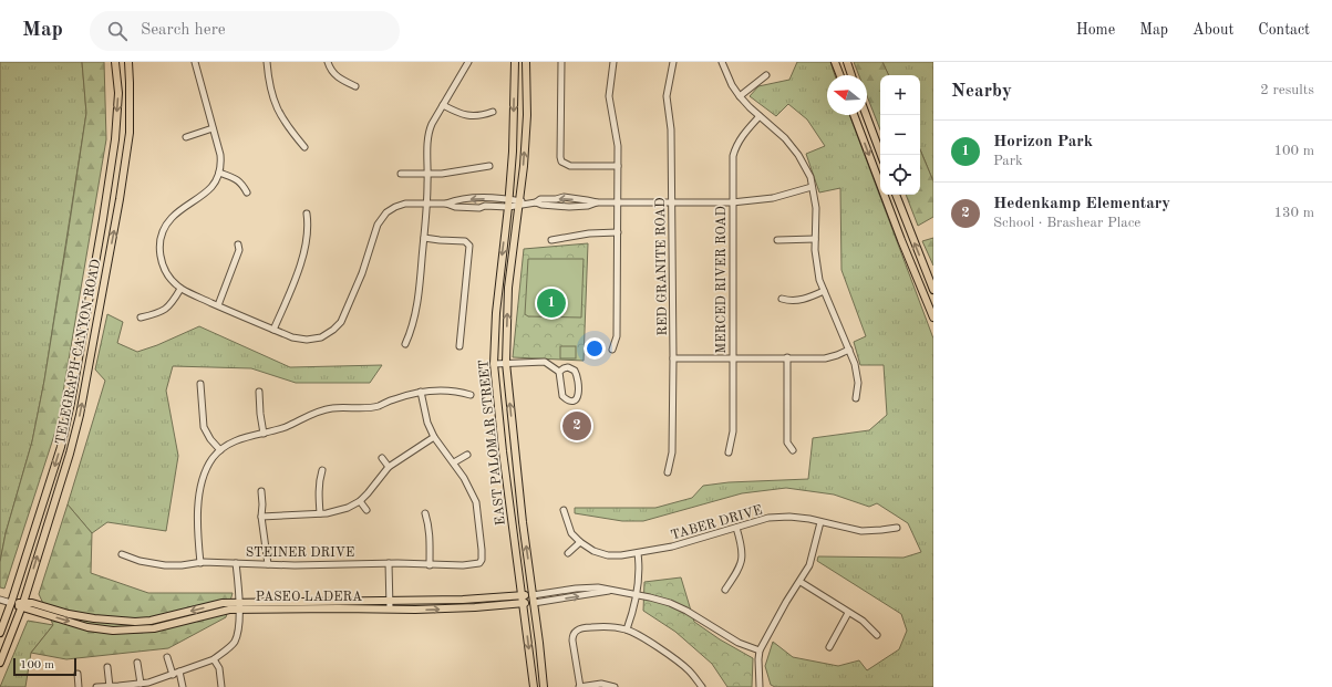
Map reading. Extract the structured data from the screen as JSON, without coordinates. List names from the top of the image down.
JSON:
{
  "streets": {
    "main road": ["TELEGRAPH CANYON ROAD", "EAST PALOMAR STREET", "PASEO LADERA"],
    "street": [
      "RED GRANITE ROAD",
      "MERCED RIVER ROAD",
      "TABER DRIVE",
      "STEINER DRIVE"
    ]
  },
  "crossings": [
    ["TELEGRAPH CANYON ROAD", "PASEO LADERA"],
    ["EAST PALOMAR STREET", "PASEO LADERA"]
  ],
  "scale_bar": "100 m",
  "north": "left",
  "page": {
    "header": "Map",
    "search": "Search here",
    "nav": [
      "Home",
      "Map",
      "About",
      "Contact"
    ],
    "heading": ["Nearby", "2 results"],
    "map_buttons": ["+", "−"],
    "list": [
      {
        "mark": "1",
        "name": "Horizon Park",
        "note": "Park",
        "value": "100 m"
      },
      {
        "mark": "2",
        "name": "Hedenkamp Elementary",
        "note": "School · Brashear Place",
        "value": "130 m"
      }
    ],
    "pins": ["1", "2"],
    "scale": "100 m"
  }
}
